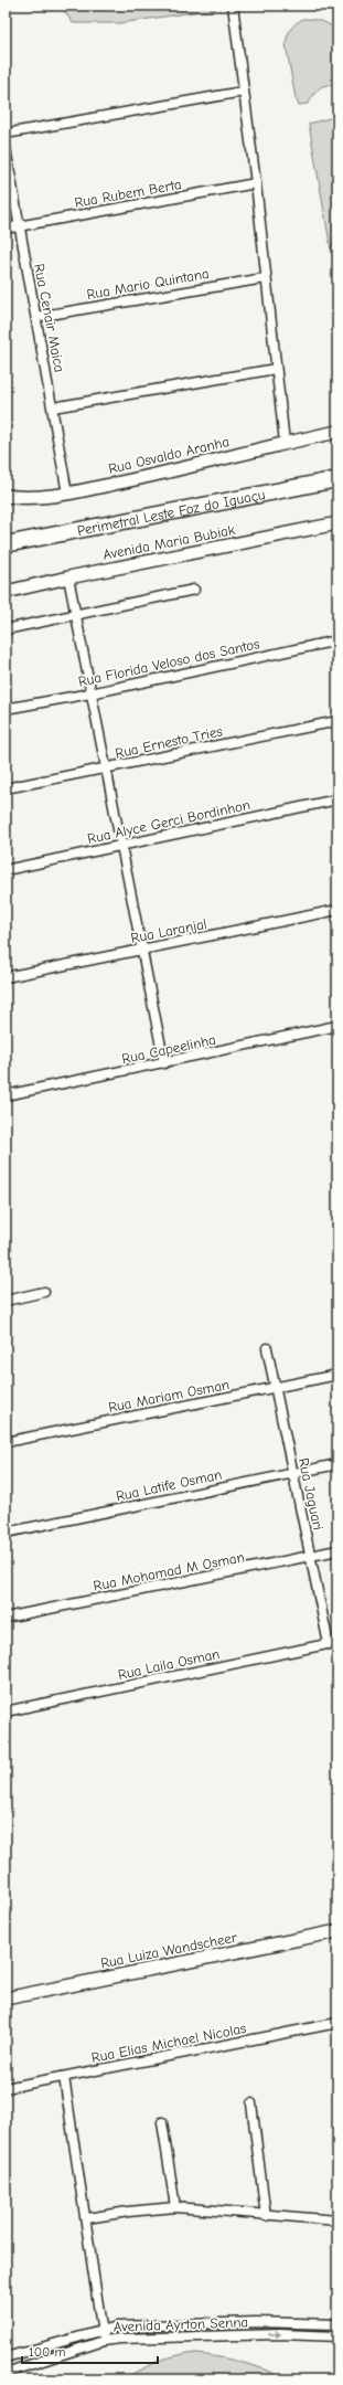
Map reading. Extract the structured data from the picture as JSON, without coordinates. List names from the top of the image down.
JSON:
{
  "streets": {
    "highway": ["Perimetral Leste Foz do Iguaçu"],
    "street": [
      "Rua Rubem Berta",
      "Rua Mario Quintana",
      "Rua Cenair Maica",
      "Rua Osvaldo Aranha",
      "Avenida Maria Bubiak",
      "Rua Florida Veloso dos Santos",
      "Rua Ernesto Tries",
      "Rua Alyce Gerci Bordinhon",
      "Rua Laranjal",
      "Rua Capeelinha",
      "Rua Mariam Osman",
      "Rua Latife Osman",
      "Rua Jaguari",
      "Rua Mohamad M Osman",
      "Rua Laila Osman",
      "Rua Luiza Wandscheer",
      "Rua Elias Michael Nicolas",
      "Avenida Ayrton Senna"
    ]
  },
  "crossings": [
    ["Rua Rubem Berta", "Rua Cenair Maica"],
    ["Rua Mario Quintana", "Rua Cenair Maica"],
    ["Rua Cenair Maica", "Rua Osvaldo Aranha"],
    ["Rua Mariam Osman", "Rua Jaguari"],
    ["Rua Latife Osman", "Rua Jaguari"],
    ["Rua Jaguari", "Rua Mohamad M Osman"],
    ["Rua Jaguari", "Rua Laila Osman"]
  ],
  "scale_bar": "100 m"
}
